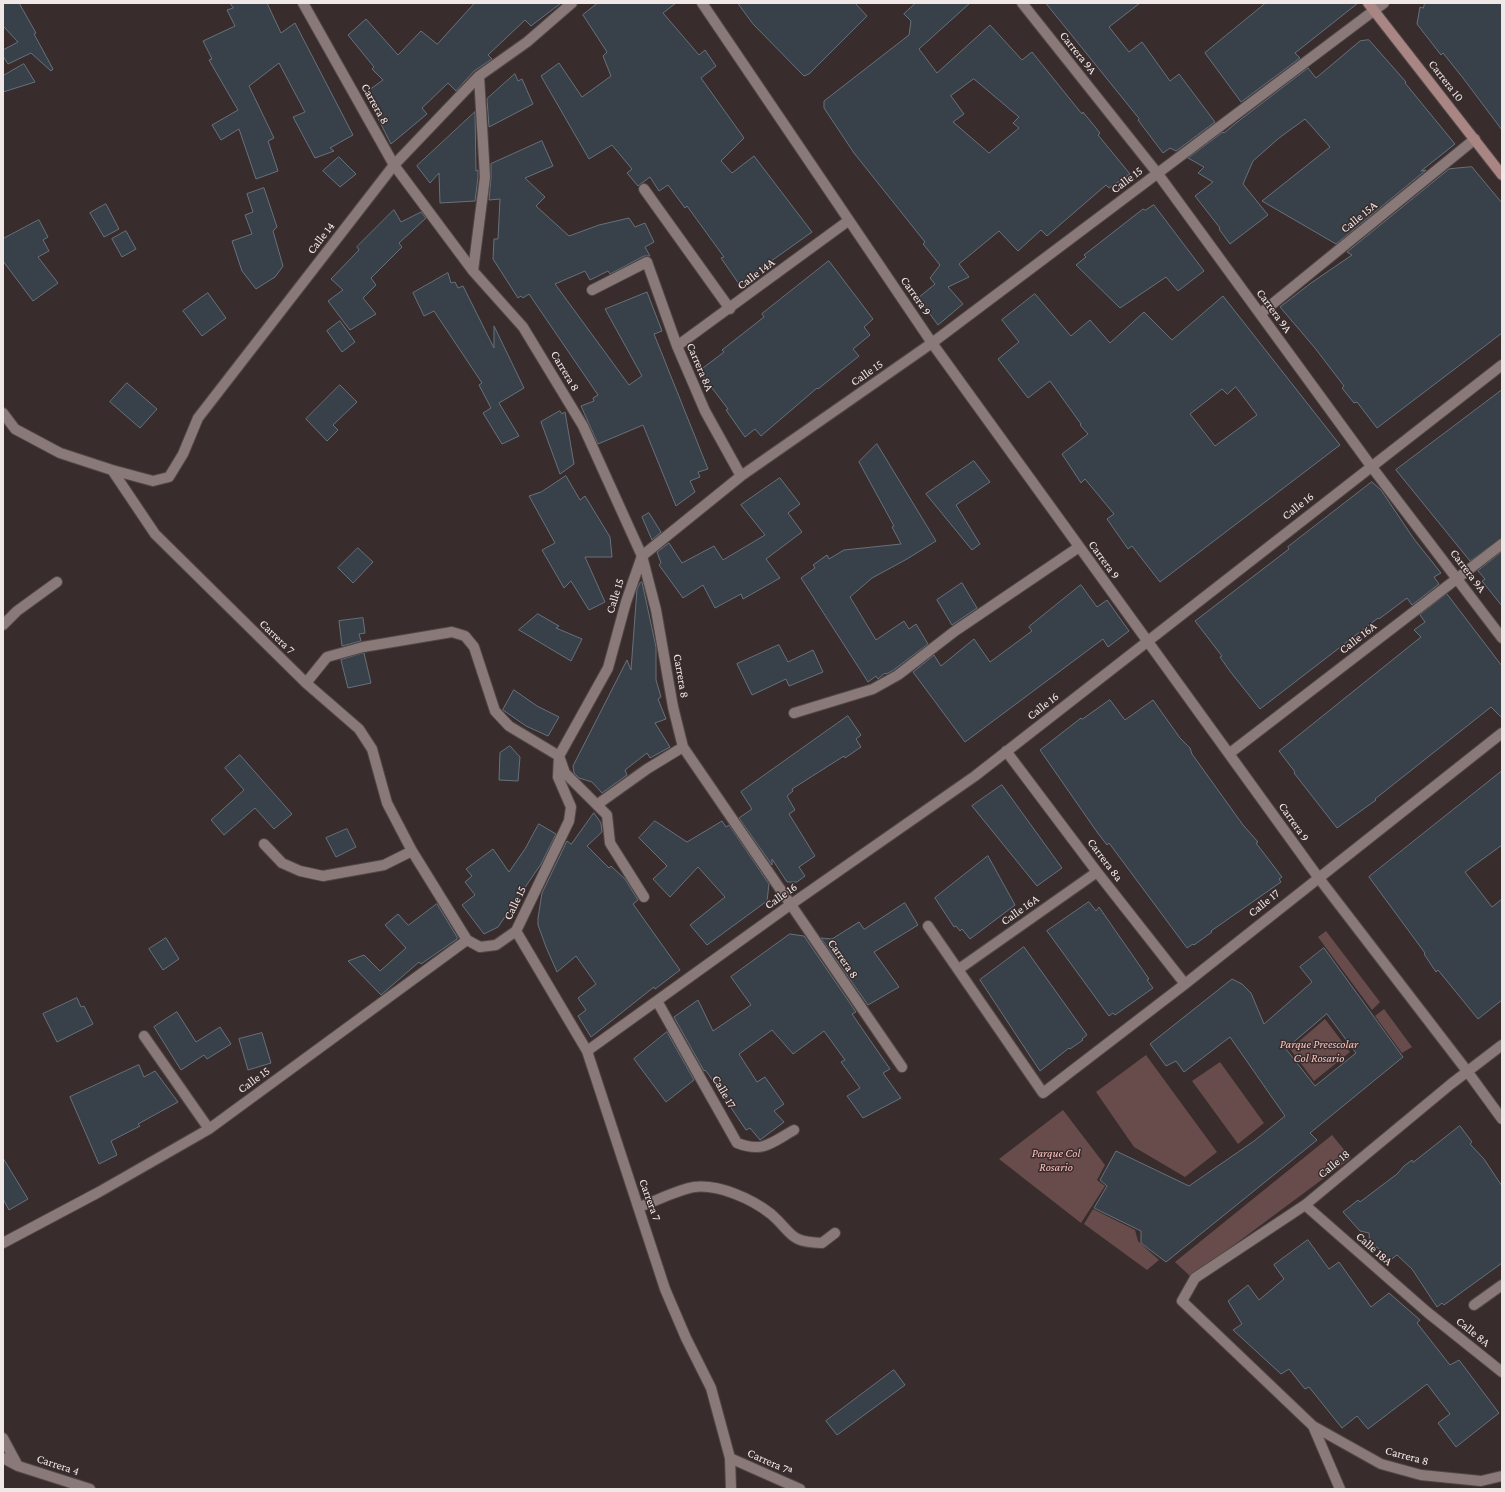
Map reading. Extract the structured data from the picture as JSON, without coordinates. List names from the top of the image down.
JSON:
{
  "streets": {
    "street": [
      "Carrera 9A",
      "Carrera 10",
      "Carrera 8",
      "Calle 15",
      "Calle 15A",
      "Calle 14",
      "Calle 14A",
      "Carrera 9",
      "Carrera 8A",
      "Calle 16",
      "Carrera 7",
      "Calle 16A",
      "Carrera 8a",
      "Calle 17",
      "Calle 18",
      "Calle 18A",
      "Calle 8A",
      "Carrera 7ª",
      "Carrera 4"
    ]
  },
  "crossings": [
    ["Carrera 9A", "Calle 15"],
    ["Carrera 9A", "Calle 15A"],
    ["Carrera 9A", "Calle 16"],
    ["Carrera 9A", "Calle 16A"],
    ["Carrera 10", "Calle 15"],
    ["Carrera 10", "Calle 15A"],
    ["Carrera 8", "Calle 15"],
    ["Carrera 8", "Calle 14"],
    ["Carrera 8", "Calle 16"],
    ["Carrera 8", "Calle 18"],
    ["Calle 15", "Carrera 9"],
    ["Calle 15", "Carrera 8A"],
    ["Calle 15", "Carrera 7"],
    ["Calle 14", "Carrera 7"],
    ["Calle 14A", "Carrera 9"],
    ["Calle 14A", "Carrera 8A"],
    ["Carrera 9", "Calle 16"],
    ["Carrera 9", "Calle 16A"],
    ["Carrera 9", "Calle 17"],
    ["Carrera 9", "Calle 18"],
    ["Calle 16", "Carrera 7"],
    ["Calle 16", "Carrera 8a"],
    ["Calle 16", "Calle 17"],
    ["Carrera 7", "Carrera 7ª"],
    ["Calle 16A", "Carrera 8a"],
    ["Calle 16A", "Calle 17"],
    ["Carrera 8a", "Calle 17"],
    ["Calle 18", "Calle 18A"],
    ["Calle 18A", "Calle 8A"]
  ],
  "parks": ["Parque Preescolar Col Rosario", "Parque Col Rosario"]
}
